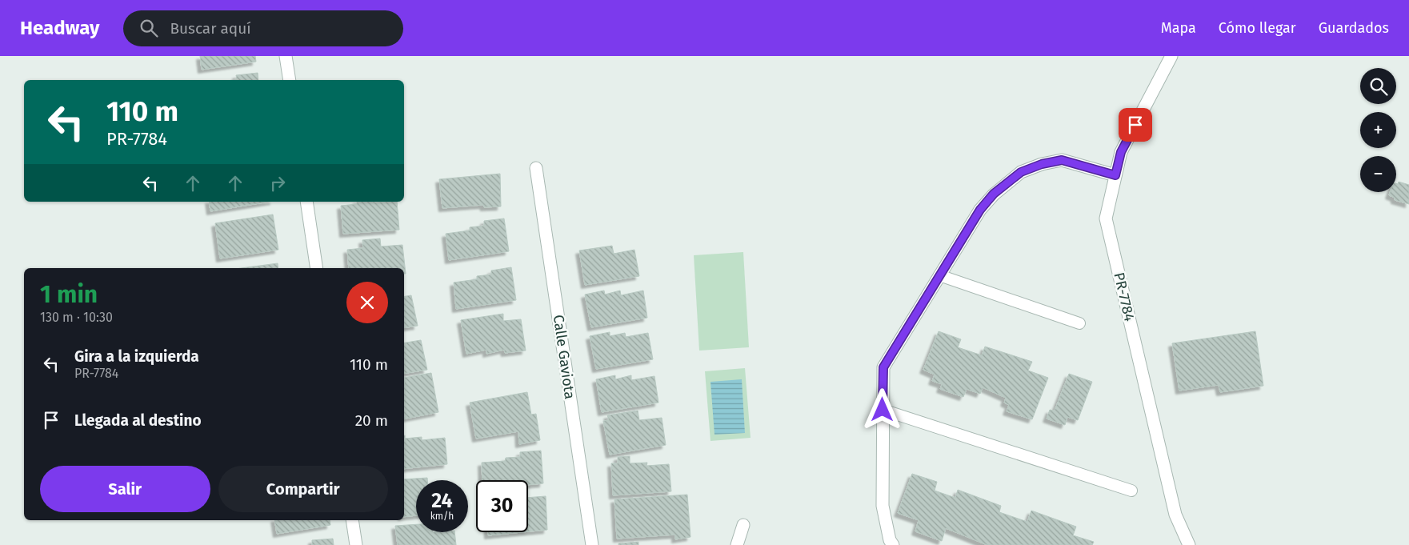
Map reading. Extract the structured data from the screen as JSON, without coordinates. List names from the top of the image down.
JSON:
{
  "streets": {
    "street": ["PR-7784", "Calle Gaviota"]
  },
  "page": {
    "header": "Headway",
    "search": "Buscar aquí",
    "nav": ["Mapa", "Cómo llegar", "Guardados"],
    "map_buttons": ["+", "−"],
    "turn": ["110 m", "PR-7784"],
    "heading": ["1 min", "130 m · 10:30"],
    "list": [
      {
        "name": "Gira a la izquierda",
        "note": "PR-7784",
        "value": "110 m"
      },
      {
        "name": "Llegada al destino",
        "value": "20 m"
      }
    ],
    "buttons": ["Salir", "Compartir"],
    "speed": "24 km/h",
    "limit": "30"
  }
}
